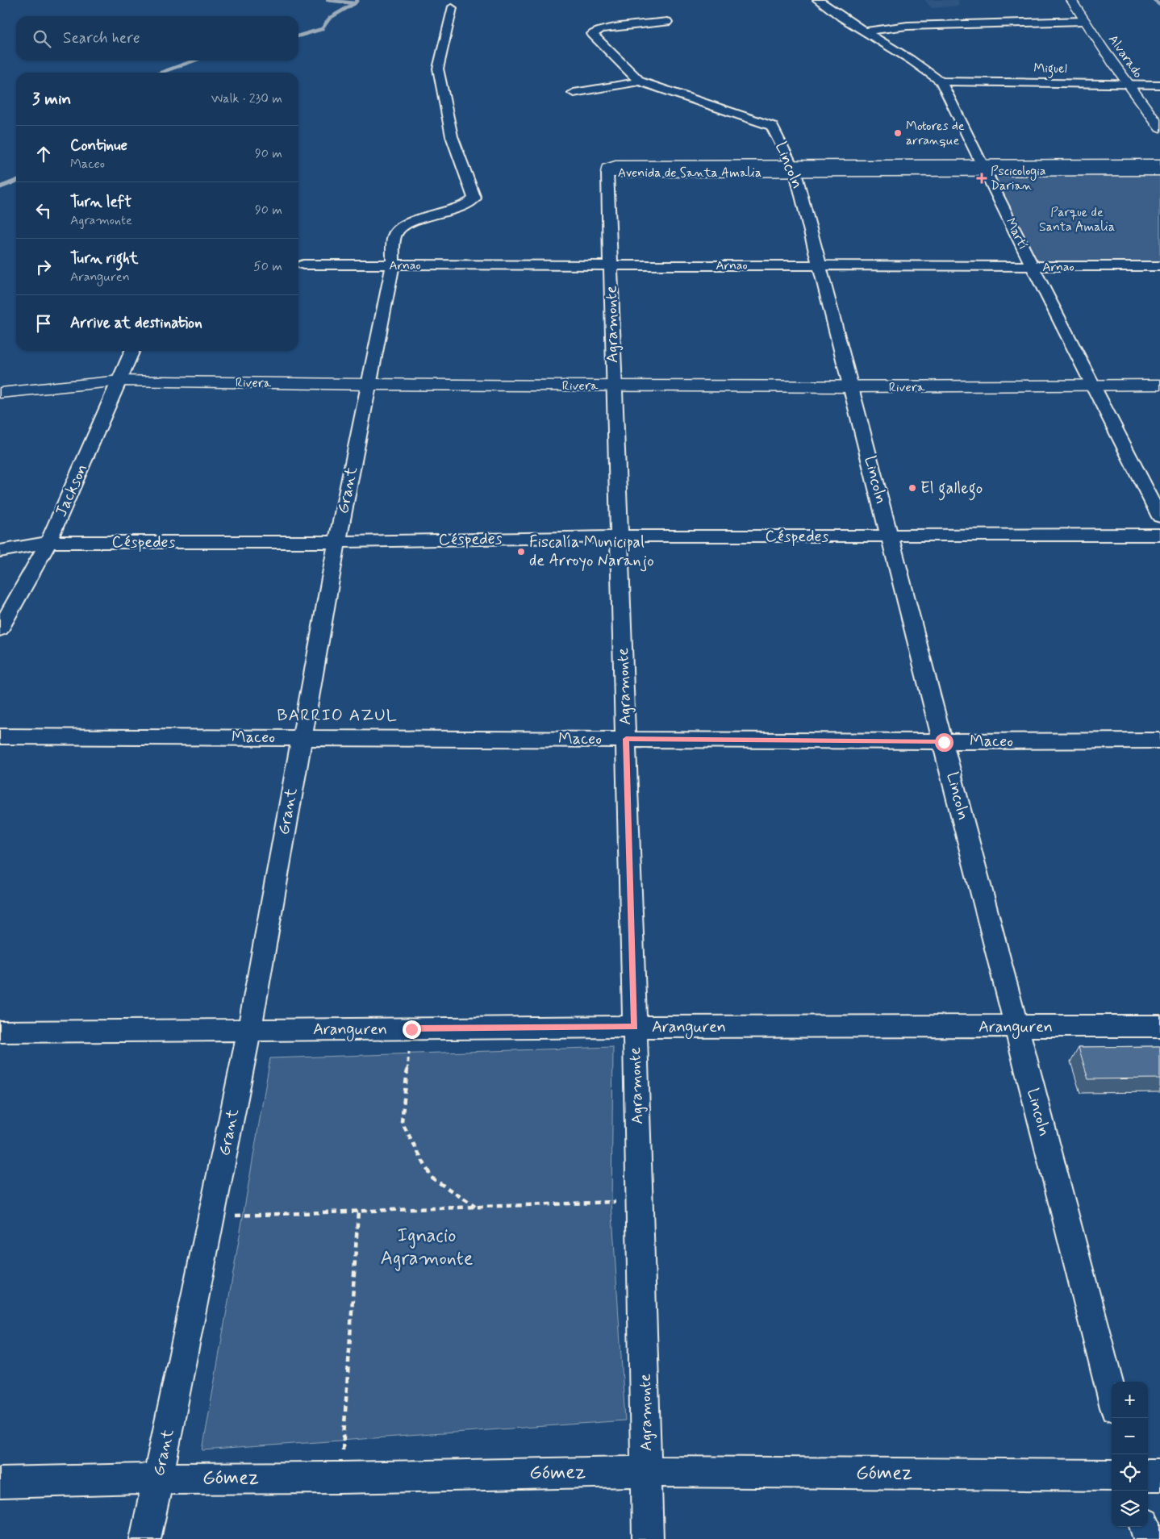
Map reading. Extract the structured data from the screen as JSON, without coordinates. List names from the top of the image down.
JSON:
{
  "streets": {
    "street": [
      "Alvarado",
      "Miguel",
      "Lincoln",
      "Avenida de Santa Amalia",
      "Martí",
      "Arnao",
      "Agramonte",
      "Rivera",
      "Jackson",
      "Grant",
      "Céspedes",
      "Maceo",
      "Aranguren",
      "Gómez"
    ]
  },
  "crossings": [
    ["Alvarado", "Miguel"],
    ["Miguel", "Martí"],
    ["Lincoln", "Avenida de Santa Amalia"],
    ["Lincoln", "Arnao"],
    ["Lincoln", "Rivera"],
    ["Lincoln", "Céspedes"],
    ["Lincoln", "Maceo"],
    ["Lincoln", "Aranguren"],
    ["Avenida de Santa Amalia", "Martí"],
    ["Avenida de Santa Amalia", "Agramonte"],
    ["Martí", "Arnao"],
    ["Martí", "Rivera"],
    ["Arnao", "Agramonte"],
    ["Arnao", "Grant"],
    ["Agramonte", "Rivera"],
    ["Agramonte", "Céspedes"],
    ["Agramonte", "Maceo"],
    ["Agramonte", "Aranguren"],
    ["Agramonte", "Gómez"],
    ["Rivera", "Jackson"],
    ["Rivera", "Grant"],
    ["Jackson", "Céspedes"],
    ["Grant", "Céspedes"],
    ["Grant", "Maceo"],
    ["Grant", "Aranguren"],
    ["Grant", "Gómez"]
  ],
  "districts": ["BARRIO AZUL"],
  "parks": ["Parque de Santa Amalia", "Ignacio Agramonte"],
  "places": {
    "other": ["Motores de arranque", "El gallego", "Fiscalía Municipal de Arroyo Naranjo"],
    "health": ["Pscicologia Darian"]
  },
  "page": {
    "search": "Search here",
    "heading": ["3 min", "Walk · 230 m"],
    "list": [
      ["Continue", "Maceo", "90 m"],
      ["Turn left", "Agramonte", "90 m"],
      ["Turn right", "Aranguren", "50 m"],
      "Arrive at destination"
    ],
    "map_buttons": ["+", "−"]
  }
}
